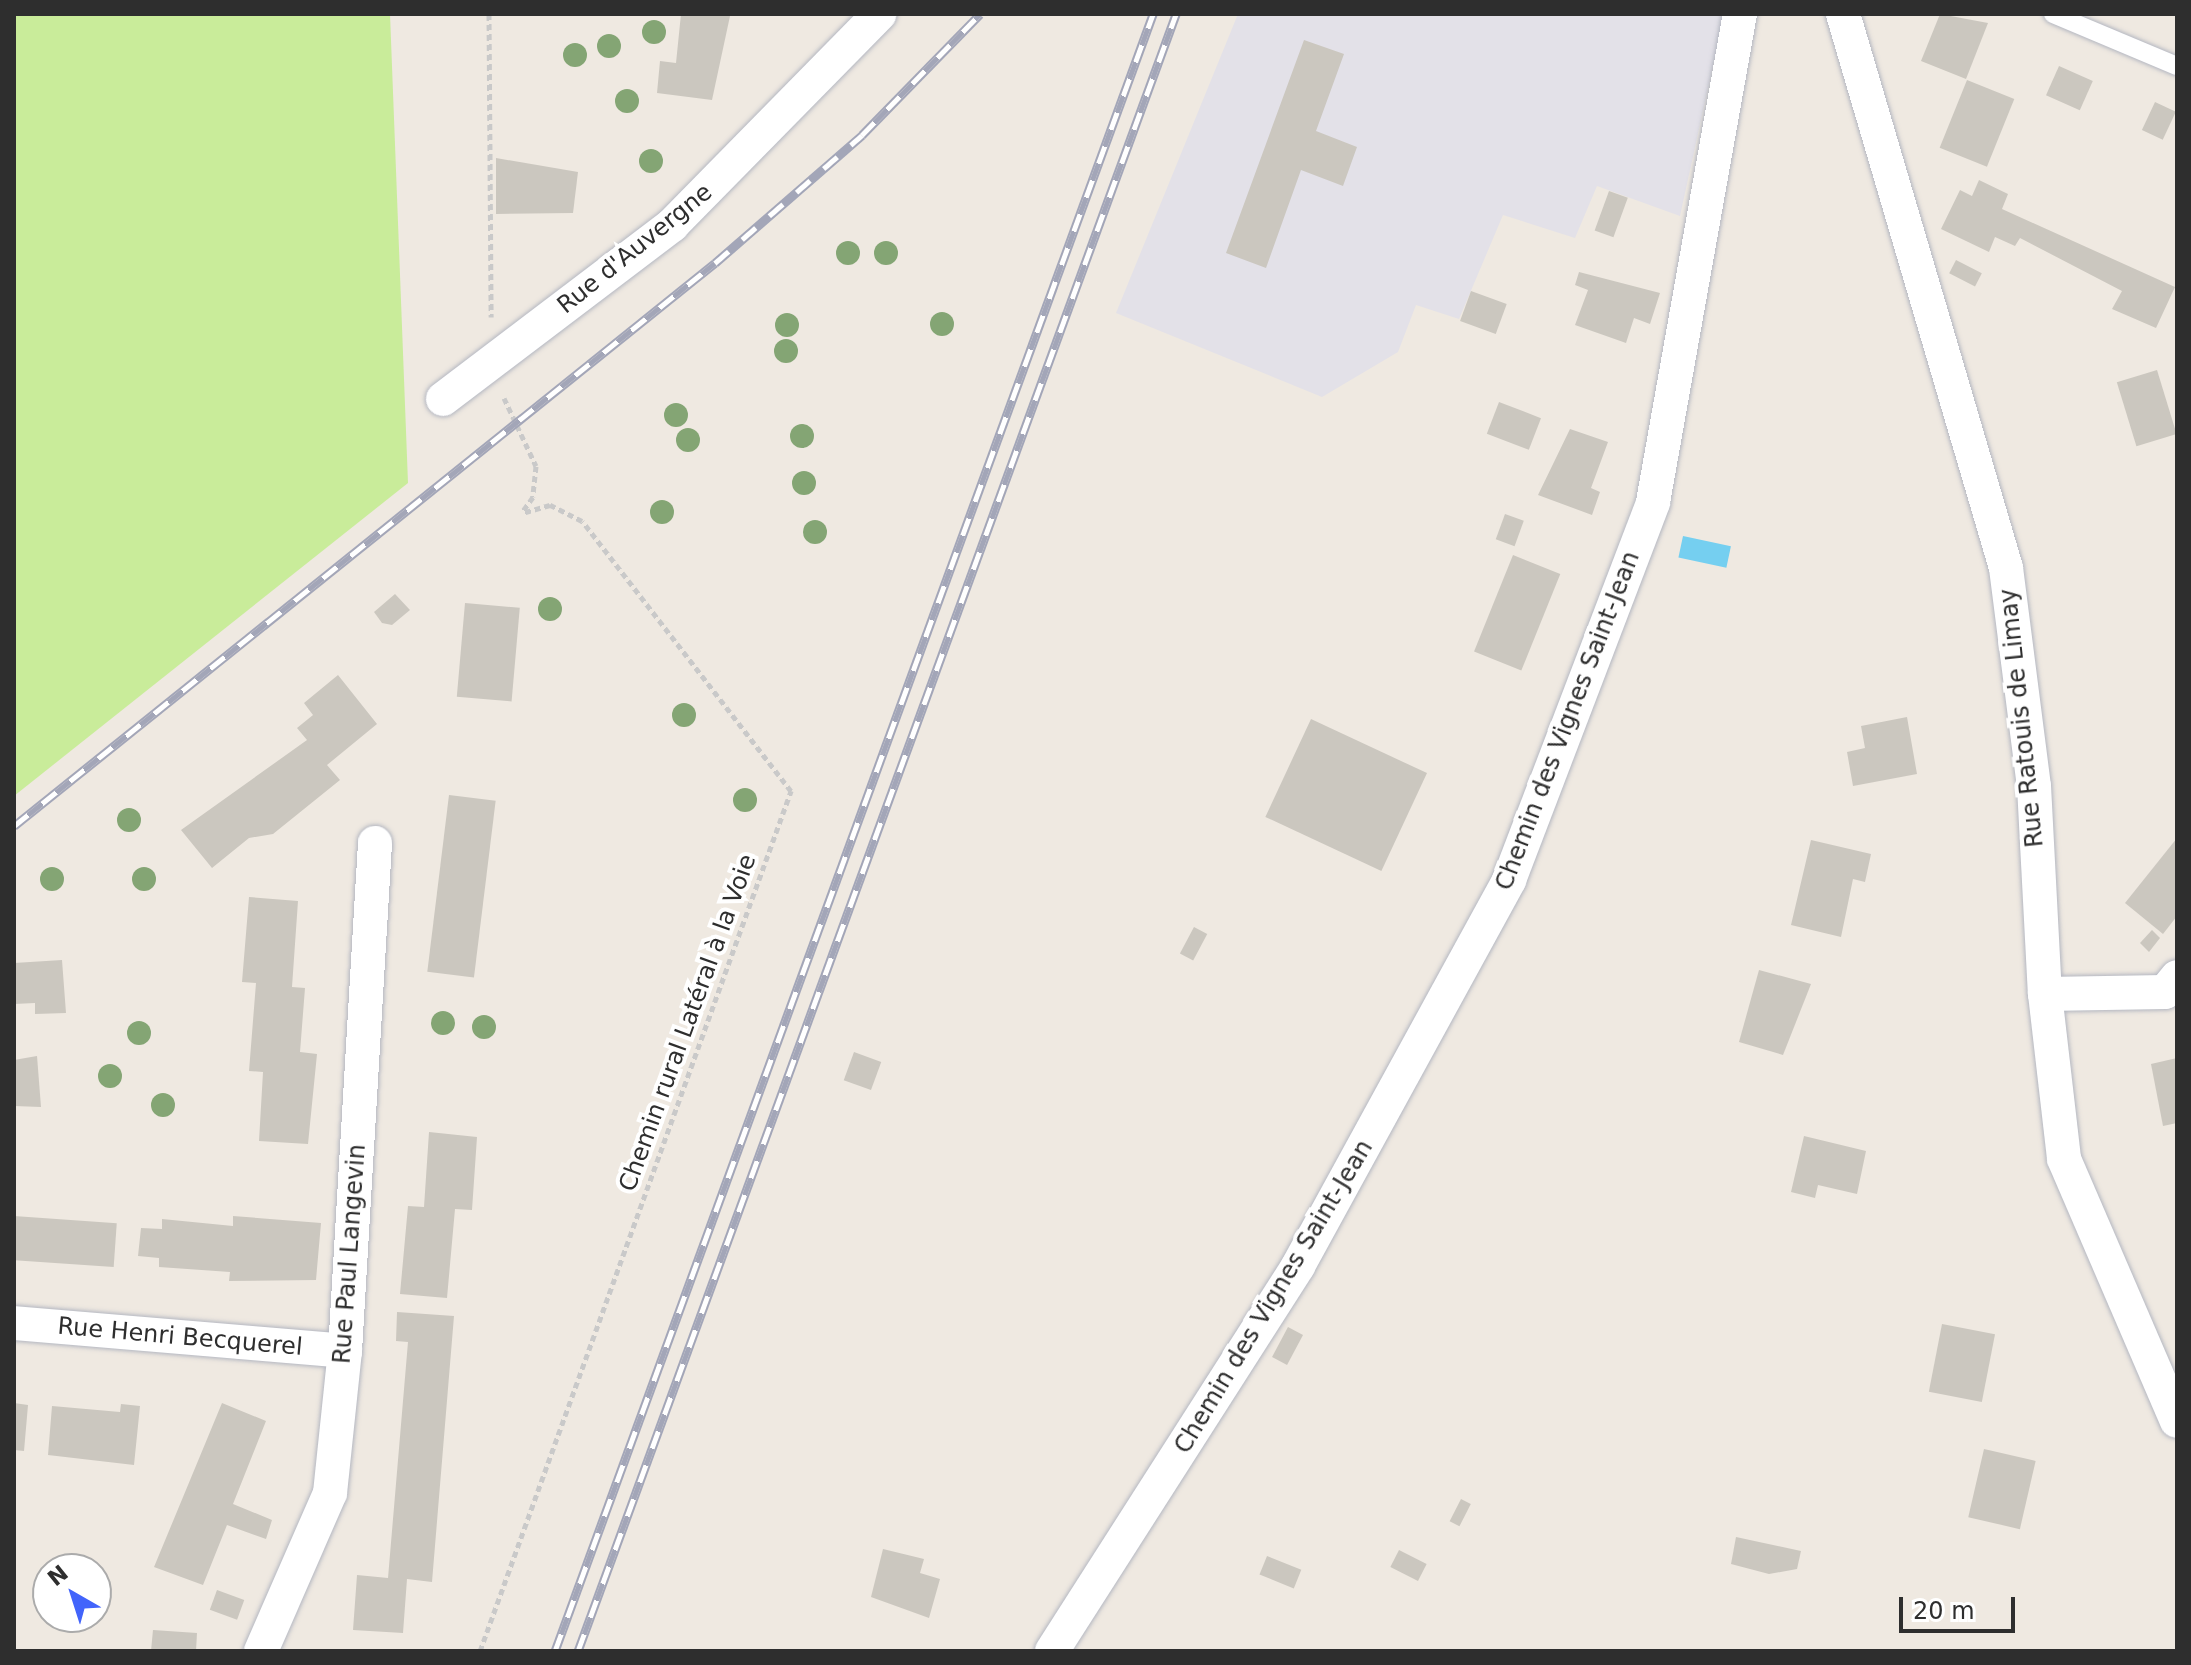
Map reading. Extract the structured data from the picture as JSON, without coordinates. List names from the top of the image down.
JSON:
{
  "streets": {
    "street": [
      "Rue d'Auvergne",
      "Rue Ratouis de Limay",
      "Chemin des Vignes Saint-Jean",
      "Rue Paul Langevin",
      "Rue Henri Becquerel"
    ],
    "path": ["Chemin rural Latéral à la Voie"]
  },
  "crossings": [
    ["Rue d'Auvergne", "Chemin rural Latéral à la Voie"],
    ["Rue Paul Langevin", "Rue Henri Becquerel"]
  ],
  "scale_bar": "20 m",
  "north": "top left"
}
